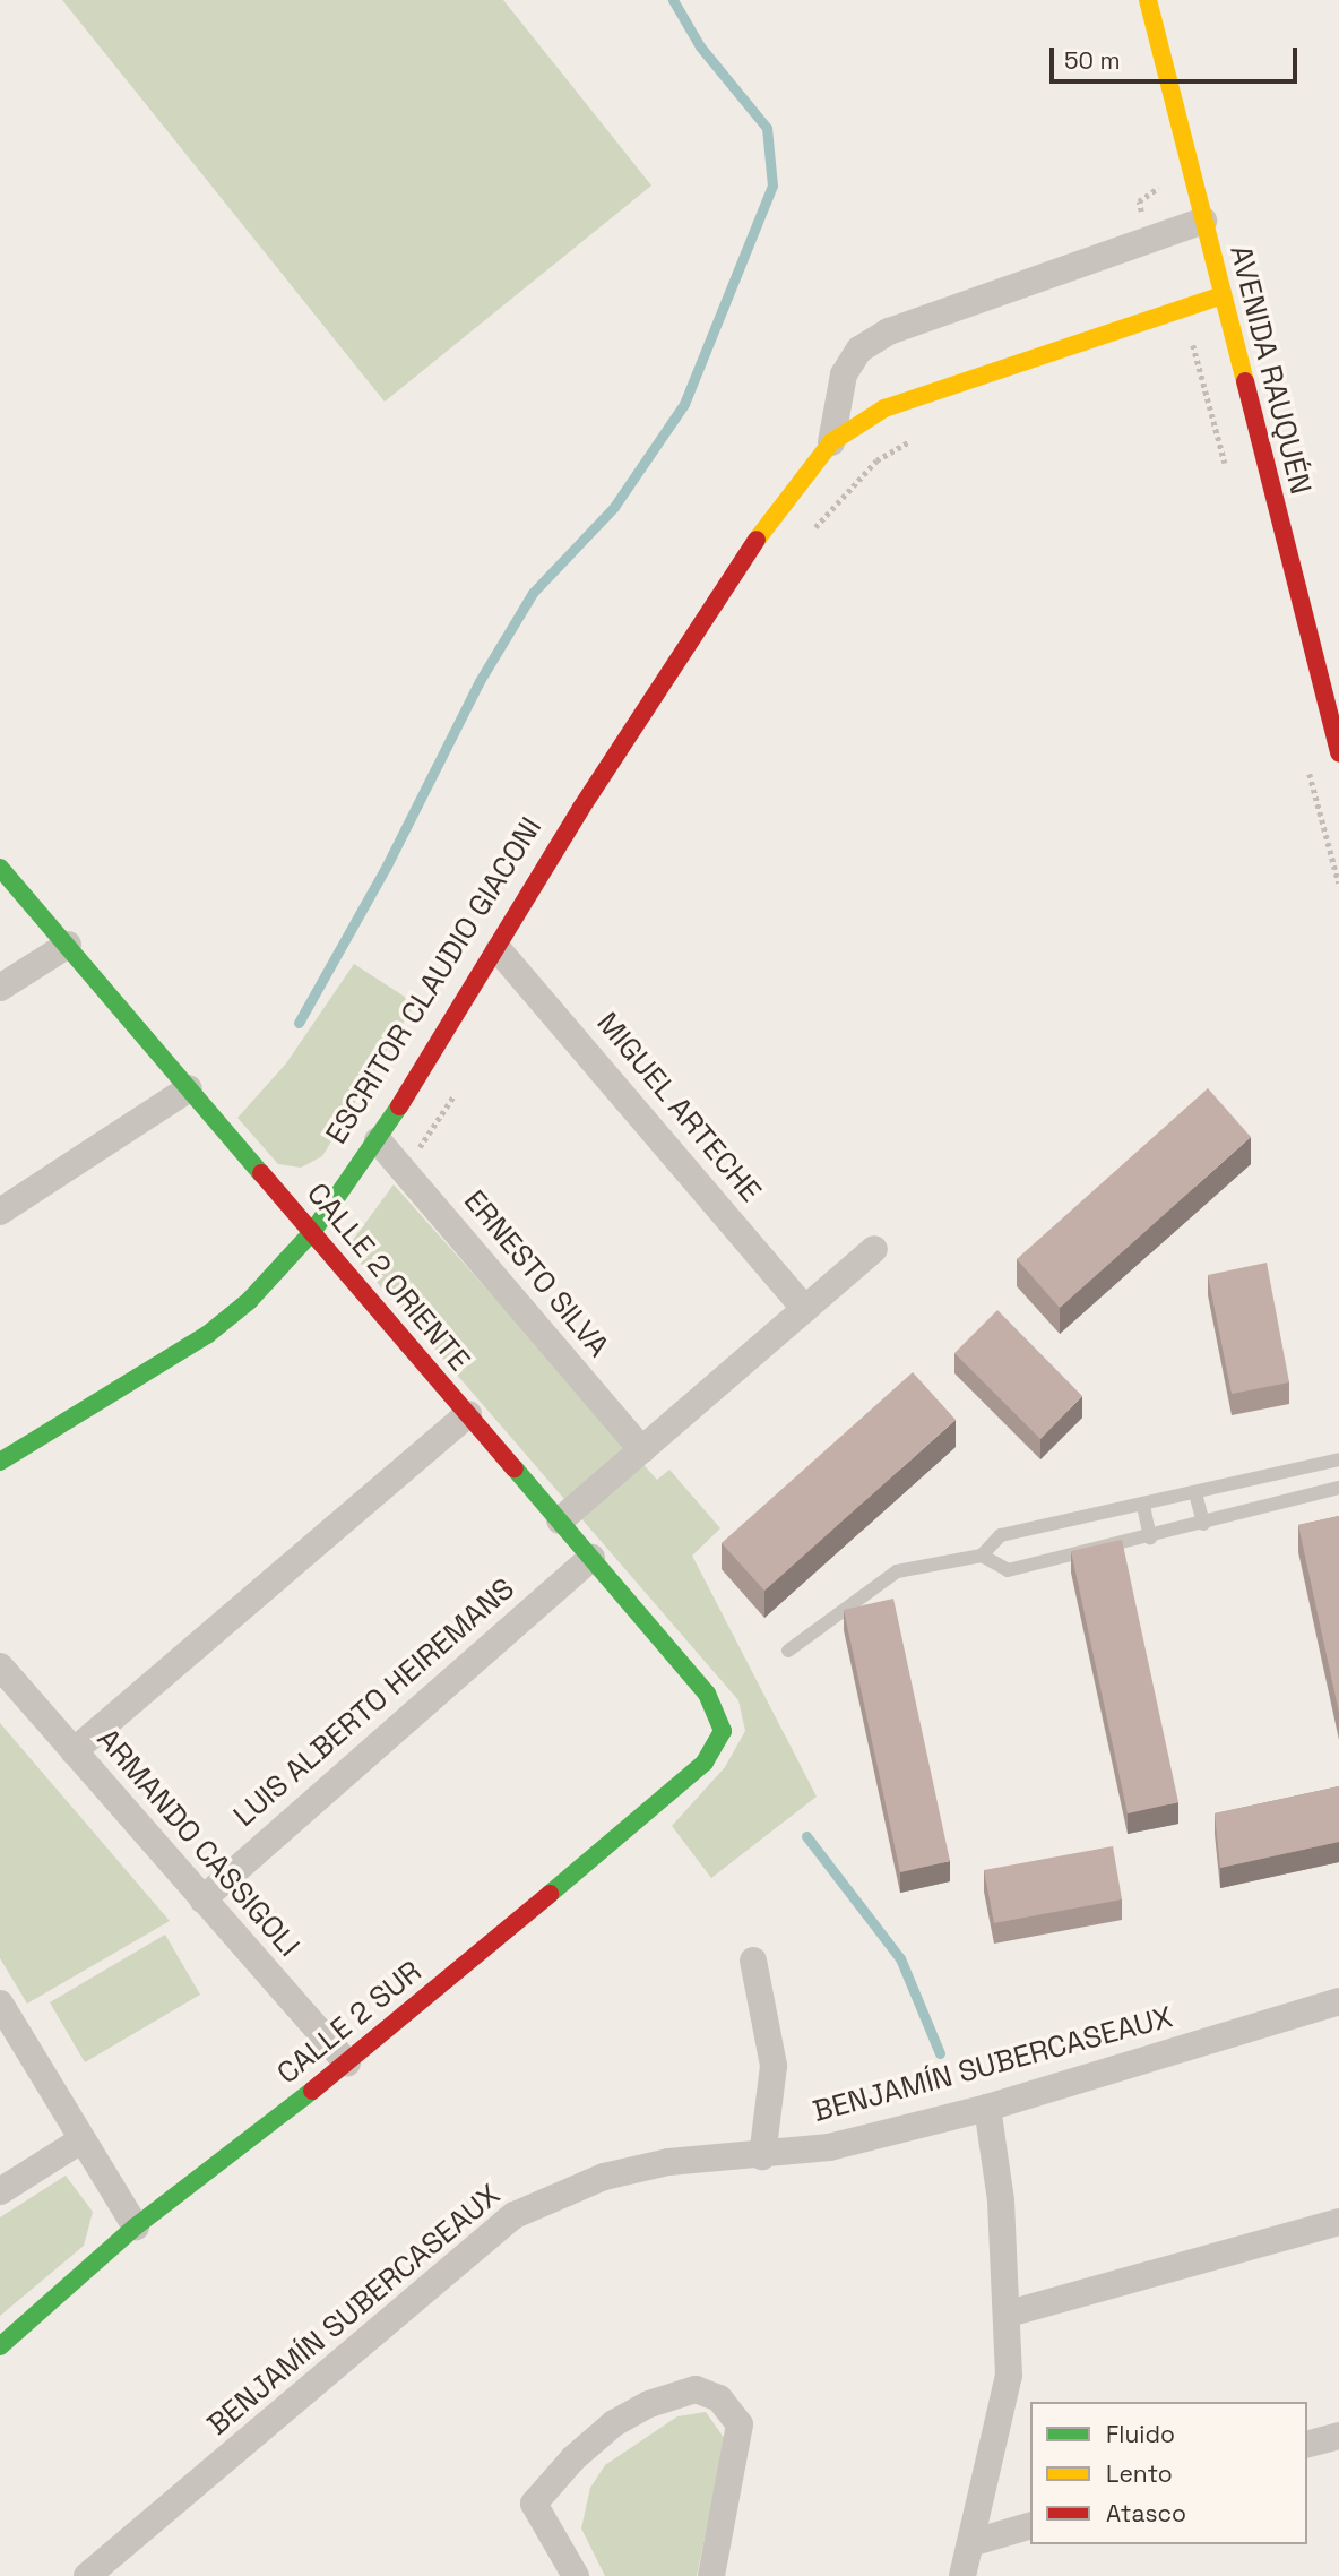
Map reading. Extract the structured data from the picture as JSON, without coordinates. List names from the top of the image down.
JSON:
{
  "streets": {
    "street": [
      "AVENIDA RAUQUÉN",
      "ESCRITOR CLAUDIO GIACONI",
      "MIGUEL ARTECHE",
      "ERNESTO SILVA",
      "CALLE 2 ORIENTE",
      "LUIS ALBERTO HEIREMANS",
      "ARMANDO CASSIGOLI",
      "CALLE 2 SUR",
      "BENJAMÍN SUBERCASEAUX"
    ]
  },
  "crossings": [
    ["AVENIDA RAUQUÉN", "ESCRITOR CLAUDIO GIACONI"],
    ["ESCRITOR CLAUDIO GIACONI", "MIGUEL ARTECHE"],
    ["ESCRITOR CLAUDIO GIACONI", "ERNESTO SILVA"],
    ["ESCRITOR CLAUDIO GIACONI", "CALLE 2 ORIENTE"],
    ["CALLE 2 ORIENTE", "LUIS ALBERTO HEIREMANS"],
    ["CALLE 2 ORIENTE", "CALLE 2 SUR"],
    ["LUIS ALBERTO HEIREMANS", "ARMANDO CASSIGOLI"],
    ["ARMANDO CASSIGOLI", "CALLE 2 SUR"]
  ],
  "legend": ["Fluido", "Lento", "Atasco"],
  "scale_bar": "50 m"
}
